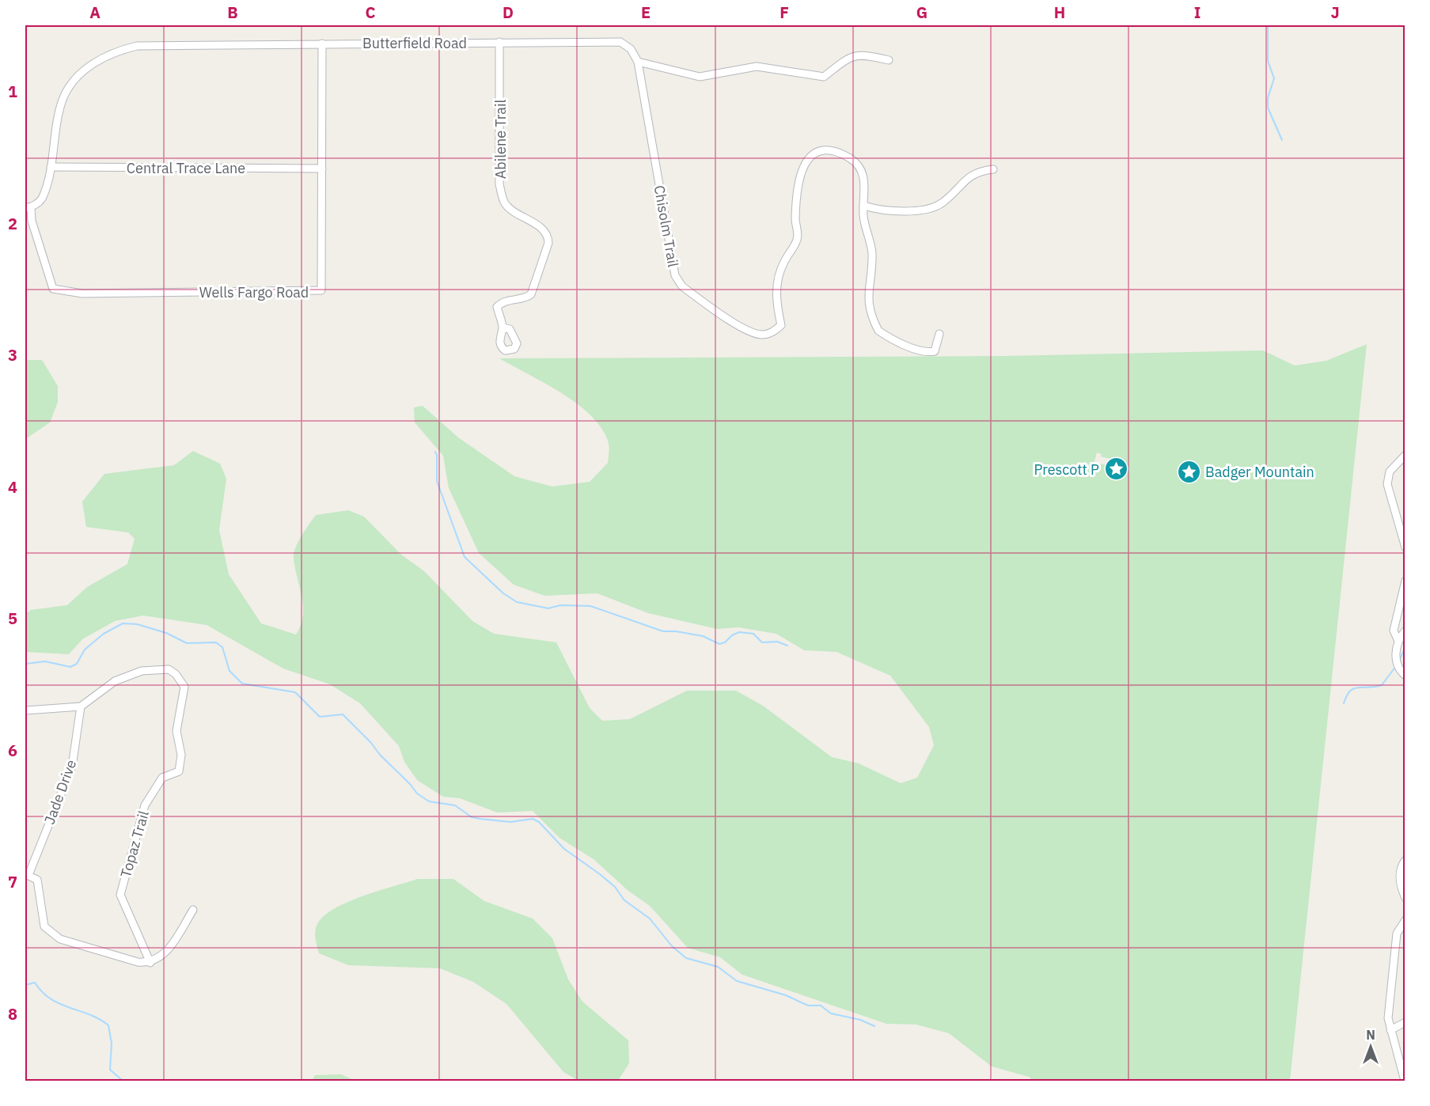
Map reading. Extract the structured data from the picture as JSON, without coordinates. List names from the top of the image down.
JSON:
{
  "streets": {
    "street": [
      "Butterfield Road",
      "Abilene Trail",
      "Central Trace Lane",
      "Chisolm Trail",
      "Wells Fargo Road",
      "Jade Drive",
      "Topaz Trail"
    ]
  },
  "crossings": [
    ["Butterfield Road", "Abilene Trail"],
    ["Butterfield Road", "Central Trace Lane"],
    ["Butterfield Road", "Chisolm Trail"],
    ["Butterfield Road", "Wells Fargo Road"],
    ["Central Trace Lane", "Wells Fargo Road"],
    ["Jade Drive", "Topaz Trail"]
  ],
  "places": {
    "place": ["Prescott P", "Badger Mountain"]
  },
  "north": "top",
  "grid": {
    "columns": [
      "A",
      "B",
      "C",
      "D",
      "E",
      "F",
      "G",
      "H",
      "I",
      "J"
    ],
    "rows": [
      "1",
      "2",
      "3",
      "4",
      "5",
      "6",
      "7",
      "8"
    ]
  }
}
